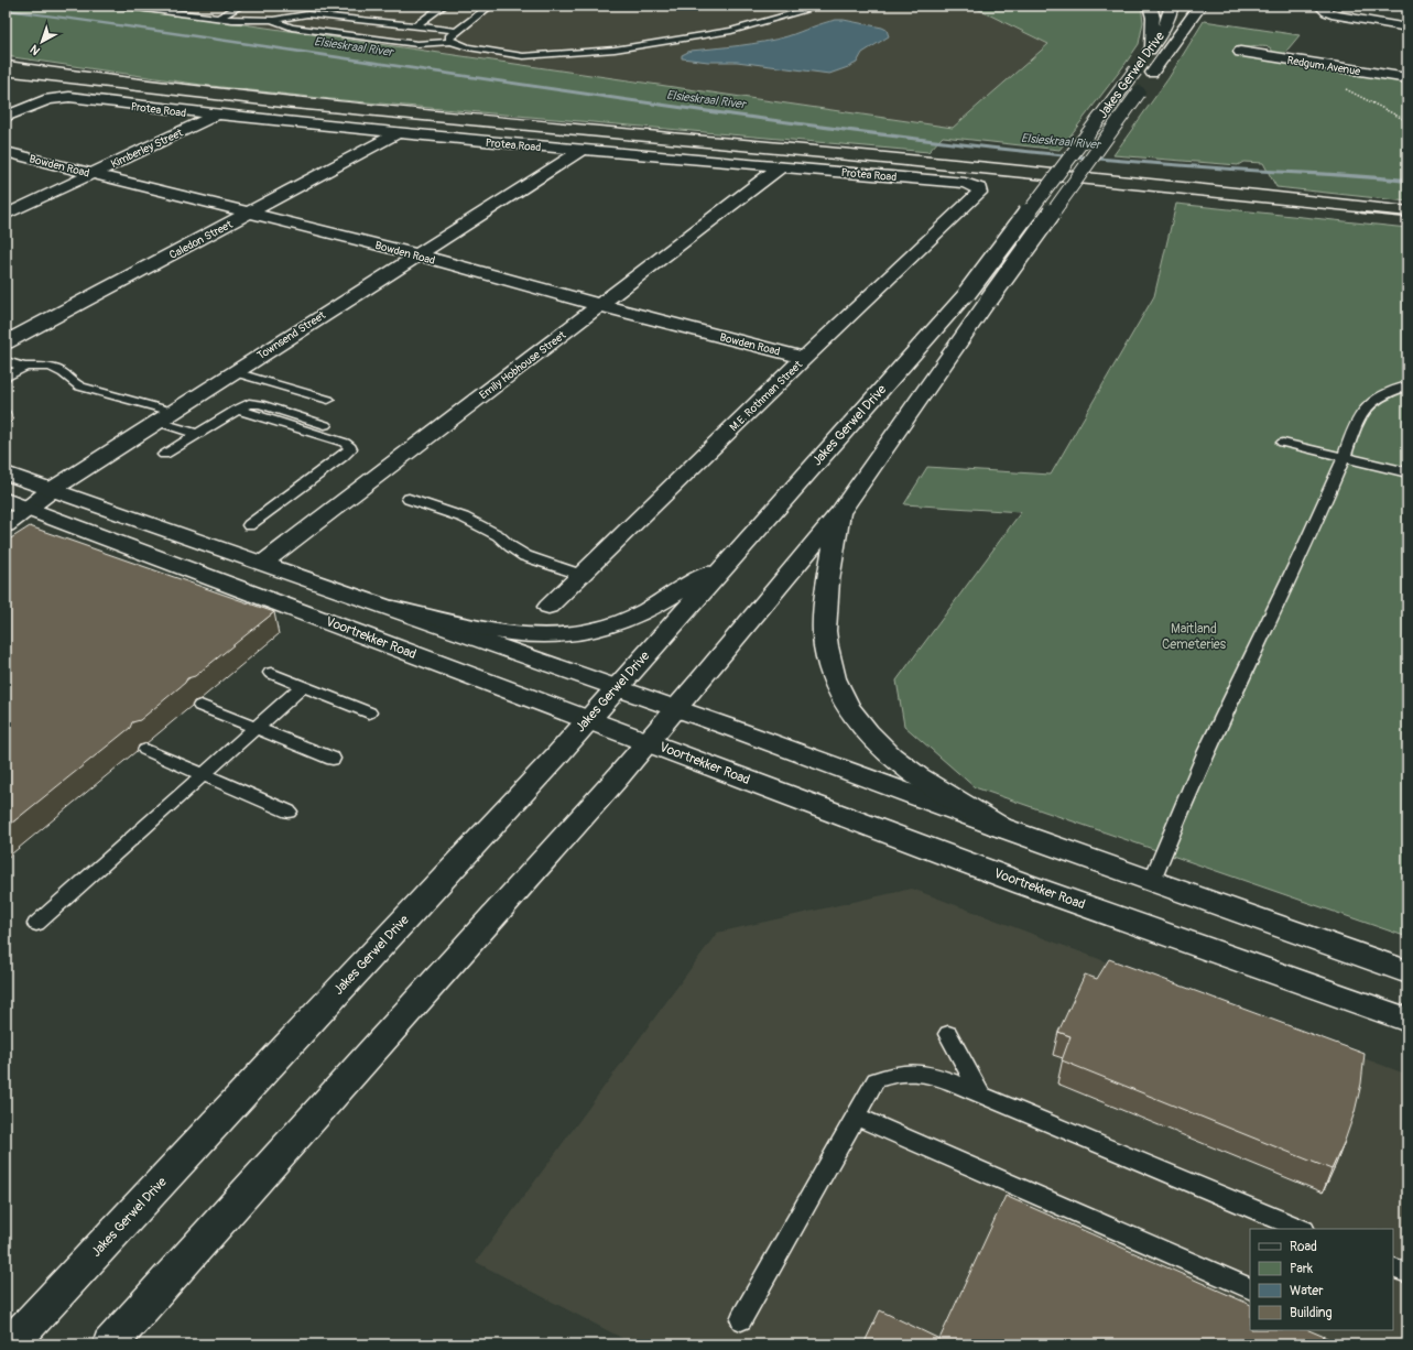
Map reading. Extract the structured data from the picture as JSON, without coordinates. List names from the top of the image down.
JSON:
{
  "streets": {
    "main road": [
      "Redgum Avenue",
      "Jakes Gerwel Drive",
      "Protea Road",
      "Kimberley Street",
      "Bowden Road",
      "Caledon Street",
      "Townsend Street",
      "Emily Hobhouse Street",
      "M.E. Rothman Street",
      "Voortrekker Road"
    ]
  },
  "crossings": [
    ["Jakes Gerwel Drive", "Voortrekker Road"],
    ["Protea Road", "Kimberley Street"],
    ["Protea Road", "Caledon Street"],
    ["Protea Road", "Townsend Street"],
    ["Protea Road", "Emily Hobhouse Street"],
    ["Protea Road", "M.E. Rothman Street"],
    ["Kimberley Street", "Bowden Road"],
    ["Bowden Road", "Caledon Street"],
    ["Bowden Road", "Townsend Street"],
    ["Bowden Road", "Emily Hobhouse Street"],
    ["Bowden Road", "M.E. Rothman Street"],
    ["Townsend Street", "Voortrekker Road"]
  ],
  "water": ["Elsieskraal River"],
  "parks": ["Maitland Cemeteries"],
  "legend": [
    "Road",
    "Park",
    "Water",
    "Building"
  ],
  "north": "bottom left"
}
